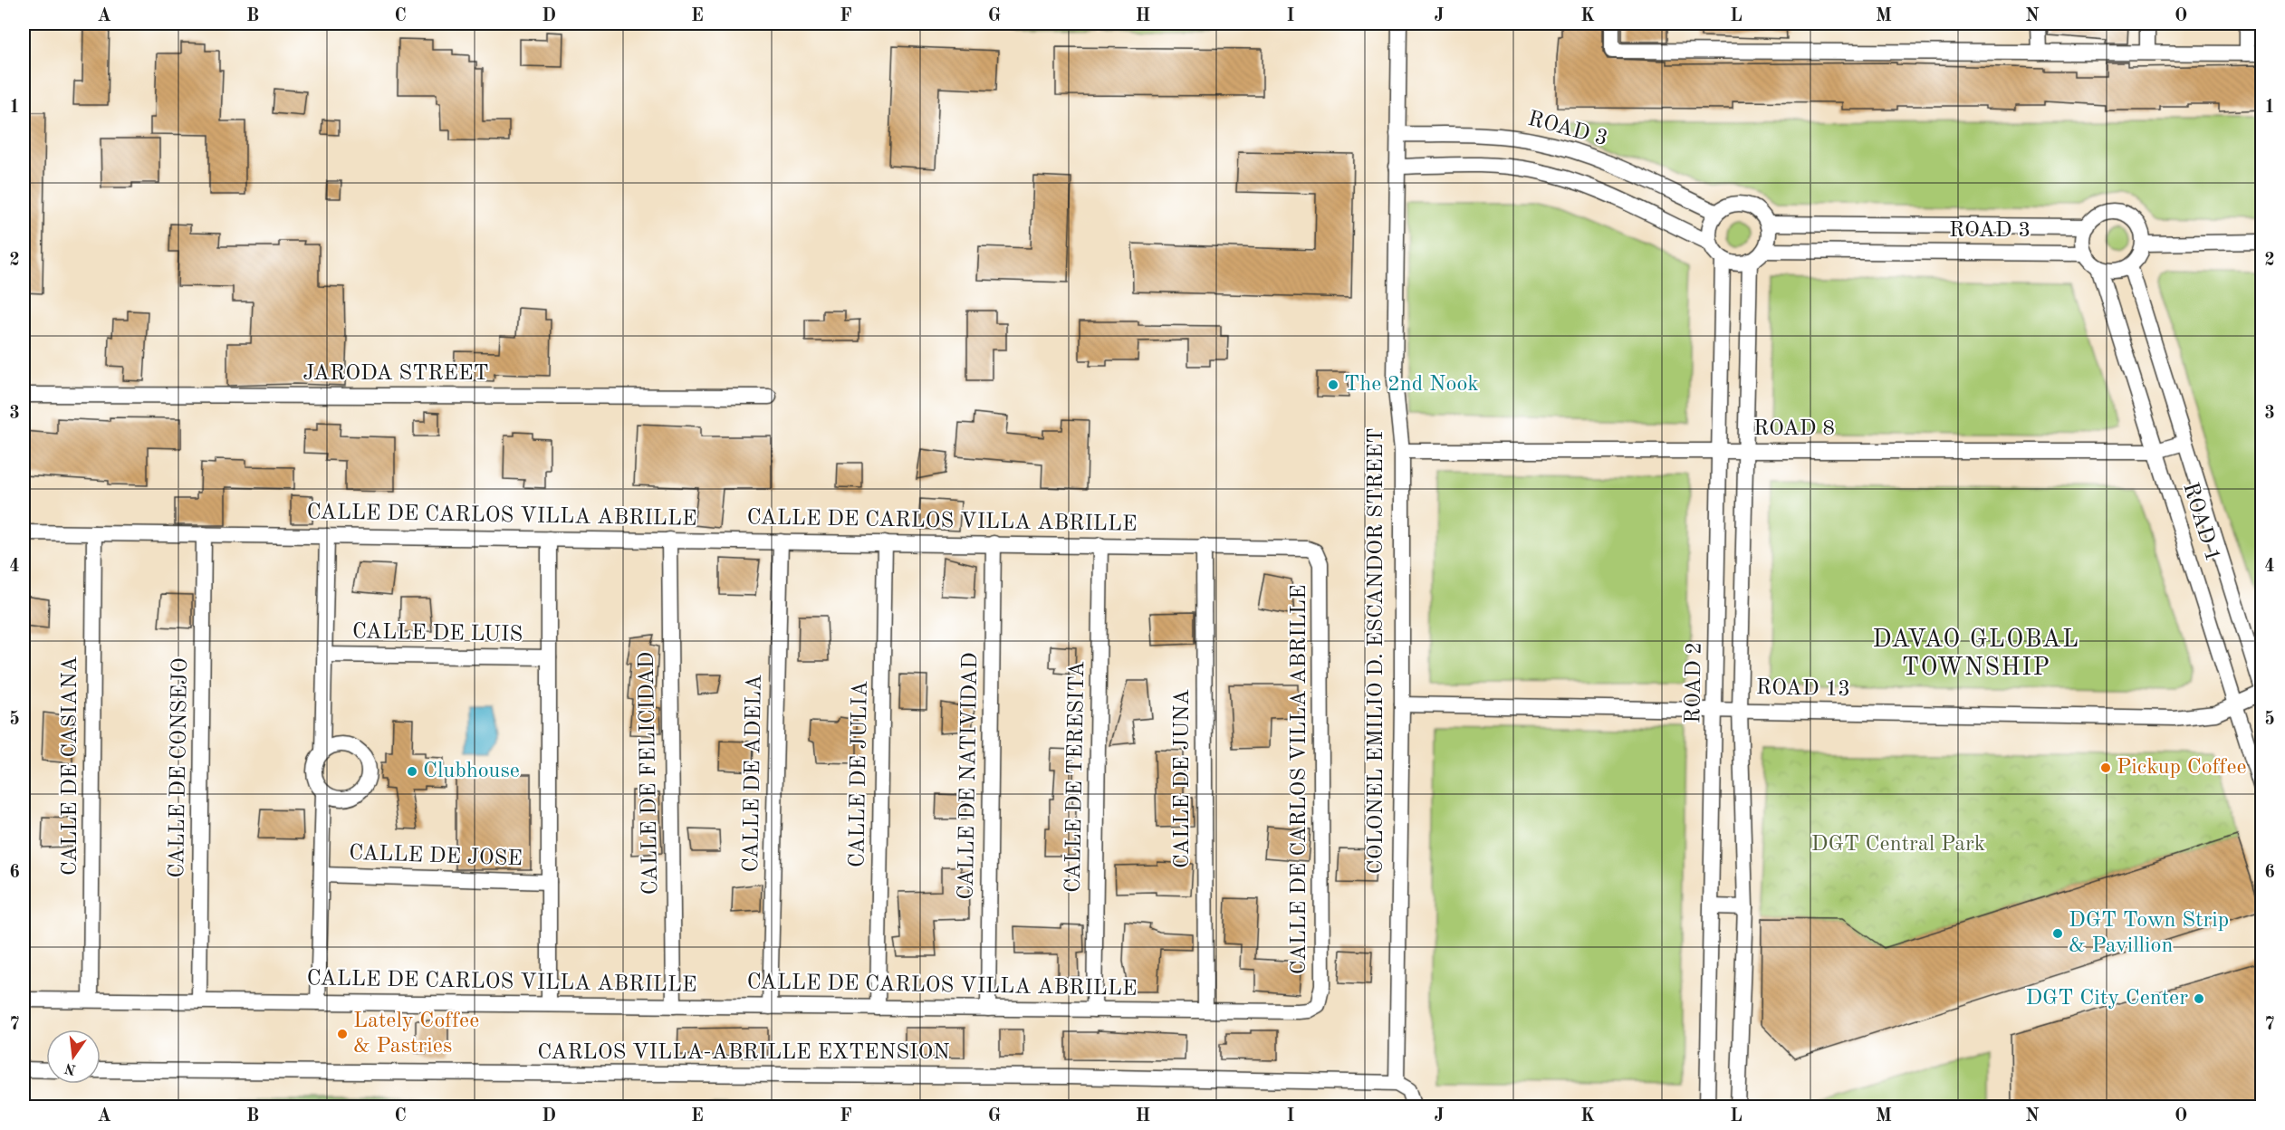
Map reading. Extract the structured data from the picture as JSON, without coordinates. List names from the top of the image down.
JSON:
{
  "streets": {
    "street": [
      "ROAD 3",
      "JARODA STREET",
      "ROAD 8",
      "CALLE DE CARLOS VILLA ABRILLE",
      "ROAD 1",
      "CALLE DE LUIS",
      "COLONEL EMILIO D. ESCANDOR STREET",
      "ROAD 2",
      "ROAD 13",
      "CALLE DE CASIANA",
      "CALLE DE CONSEJO",
      "CALLE DE FELICIDAD",
      "CALLE DE ADELA",
      "CALLE DE JULIA",
      "CALLE DE NATIVIDAD",
      "CALLE DE TERESITA",
      "CALLE DE JUNA",
      "CALLE DE JOSE",
      "CARLOS VILLA-ABRILLE EXTENSION"
    ]
  },
  "crossings": [
    ["ROAD 3", "ROAD 1"],
    ["ROAD 3", "COLONEL EMILIO D. ESCANDOR STREET"],
    ["ROAD 3", "ROAD 2"],
    ["ROAD 8", "ROAD 1"],
    ["ROAD 8", "COLONEL EMILIO D. ESCANDOR STREET"],
    ["ROAD 8", "ROAD 2"],
    ["CALLE DE CARLOS VILLA ABRILLE", "CALLE DE CASIANA"],
    ["CALLE DE CARLOS VILLA ABRILLE", "CALLE DE CONSEJO"],
    ["CALLE DE CARLOS VILLA ABRILLE", "CALLE DE FELICIDAD"],
    ["CALLE DE CARLOS VILLA ABRILLE", "CALLE DE ADELA"],
    ["CALLE DE CARLOS VILLA ABRILLE", "CALLE DE JULIA"],
    ["CALLE DE CARLOS VILLA ABRILLE", "CALLE DE NATIVIDAD"],
    ["CALLE DE CARLOS VILLA ABRILLE", "CALLE DE TERESITA"],
    ["CALLE DE CARLOS VILLA ABRILLE", "CALLE DE JUNA"],
    ["ROAD 1", "ROAD 13"],
    ["COLONEL EMILIO D. ESCANDOR STREET", "ROAD 13"],
    ["COLONEL EMILIO D. ESCANDOR STREET", "CARLOS VILLA-ABRILLE EXTENSION"],
    ["ROAD 2", "ROAD 13"]
  ],
  "districts": ["DAVAO GLOBAL TOWNSHIP"],
  "parks": ["DGT Central Park"],
  "places": [
    "The 2nd Nook",
    "Pickup Coffee",
    "Clubhouse",
    "DGT Town Strip & Pavillion",
    "DGT City Center",
    "Lately Coffee & Pastries"
  ],
  "north": "bottom",
  "grid": {
    "columns": [
      "A",
      "B",
      "C",
      "D",
      "E",
      "F",
      "G",
      "H",
      "I",
      "J",
      "K",
      "L",
      "M",
      "N",
      "O"
    ],
    "rows": [
      "1",
      "2",
      "3",
      "4",
      "5",
      "6",
      "7"
    ]
  }
}
